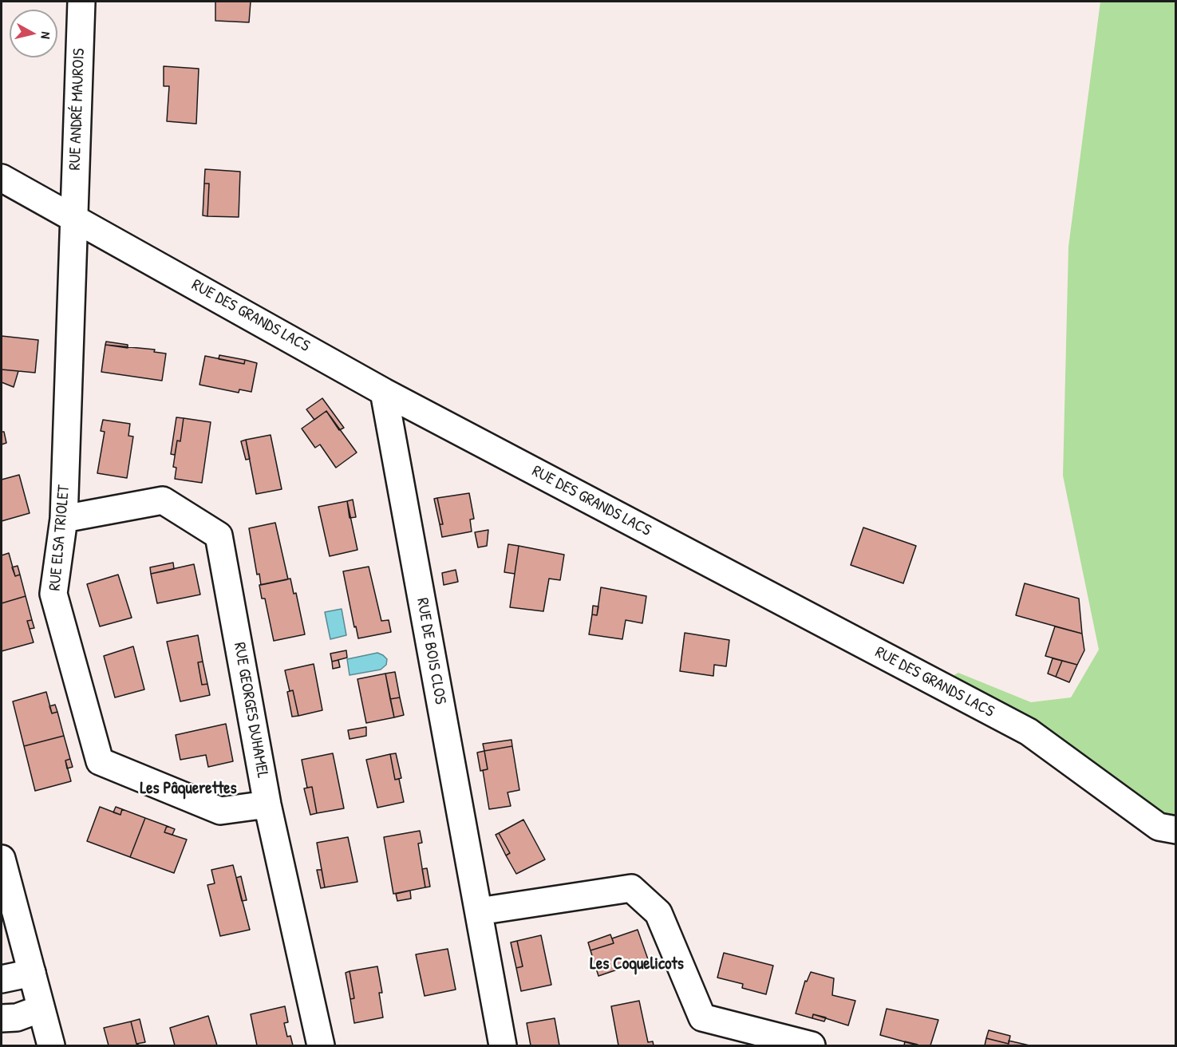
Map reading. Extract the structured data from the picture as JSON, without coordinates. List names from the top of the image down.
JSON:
{
  "streets": {
    "street": [
      "RUE ANDRÉ MAUROIS",
      "RUE DES GRANDS LACS",
      "RUE ELSA TRIOLET",
      "RUE DE BOIS CLOS",
      "RUE GEORGES DUHAMEL"
    ]
  },
  "crossings": [
    ["RUE ANDRÉ MAUROIS", "RUE DES GRANDS LACS"],
    ["RUE ANDRÉ MAUROIS", "RUE ELSA TRIOLET"],
    ["RUE DES GRANDS LACS", "RUE ELSA TRIOLET"],
    ["RUE DES GRANDS LACS", "RUE DE BOIS CLOS"],
    ["RUE ELSA TRIOLET", "RUE GEORGES DUHAMEL"]
  ],
  "districts": ["Les Pâquerettes", "Les Coquelicots"],
  "north": "right"
}
